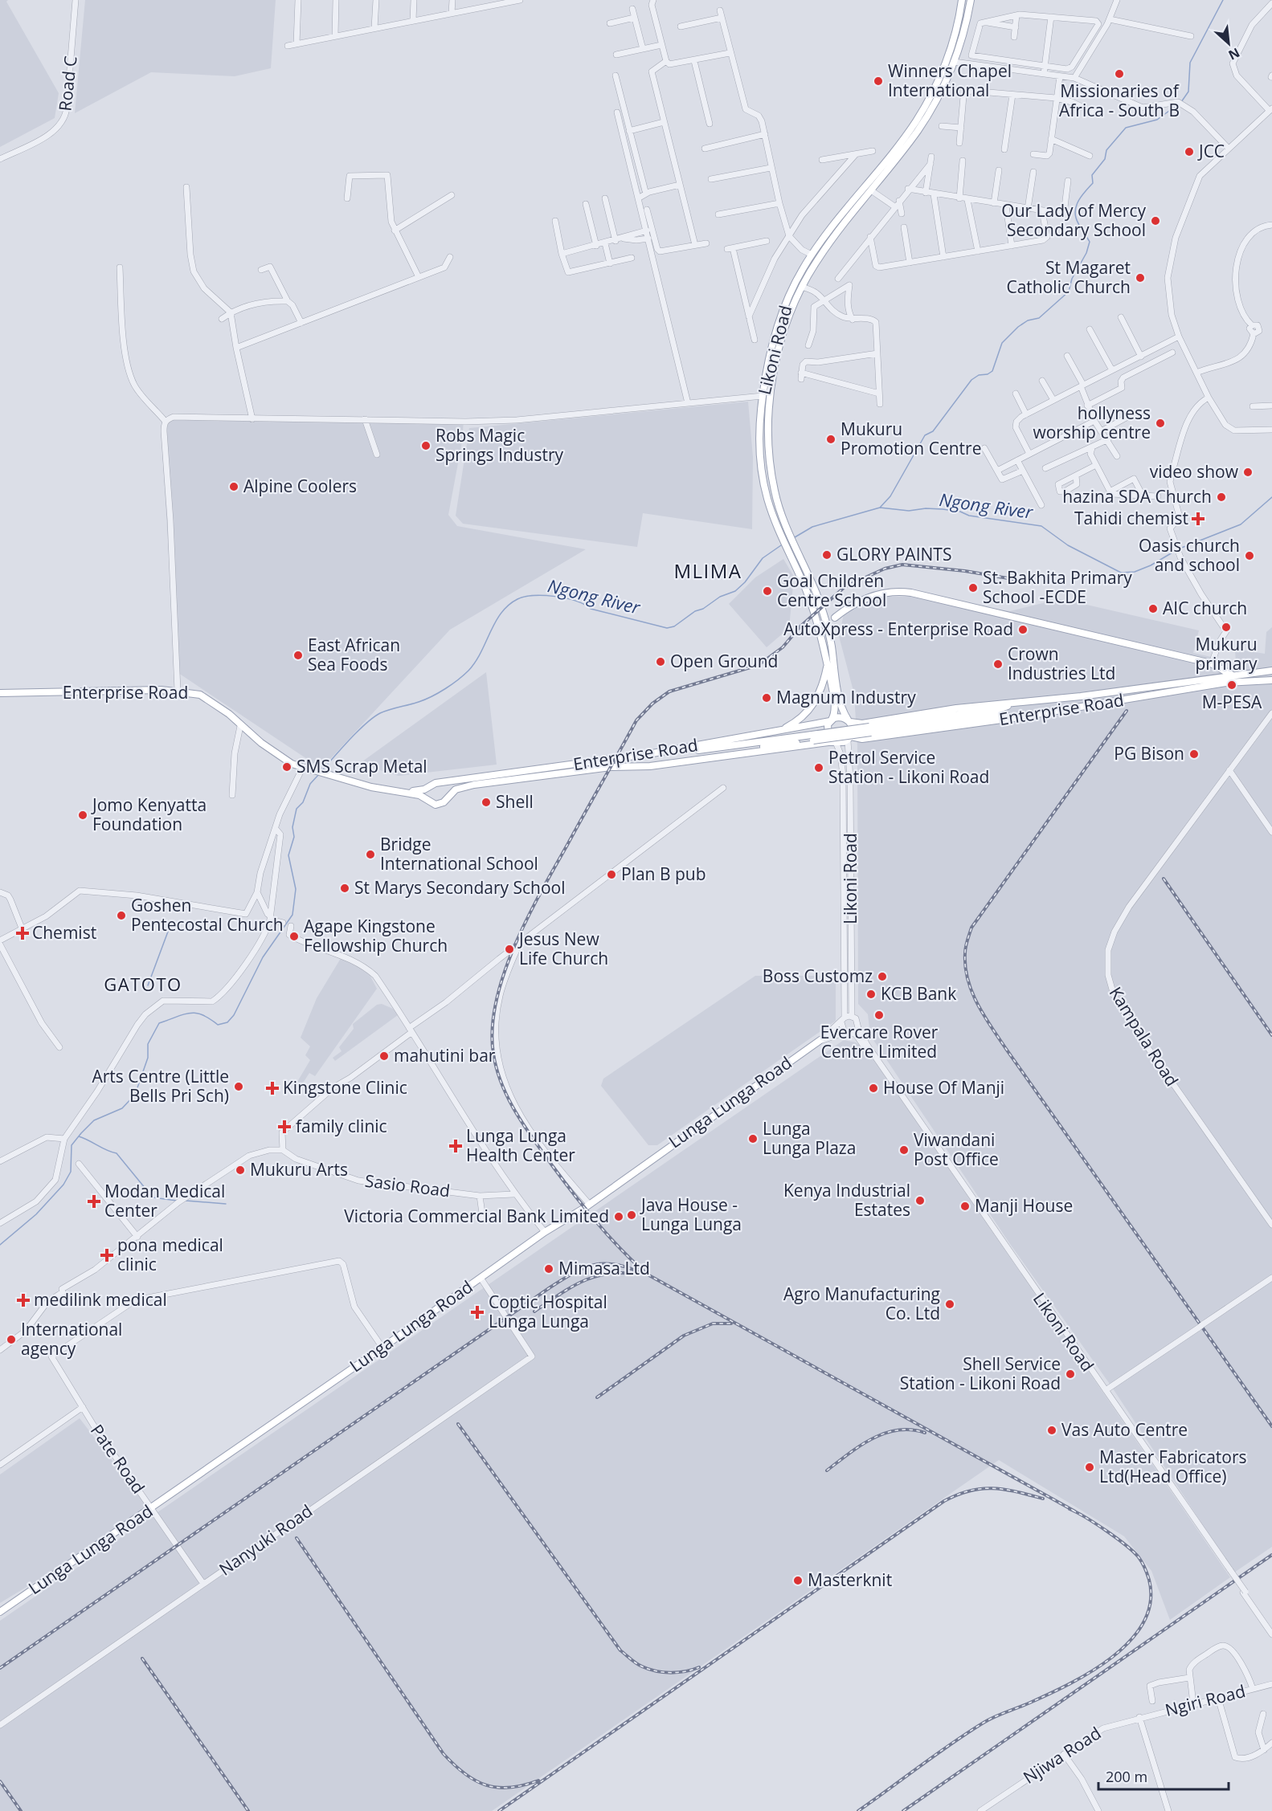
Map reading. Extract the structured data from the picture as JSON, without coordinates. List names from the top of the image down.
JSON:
{
  "streets": {
    "main road": ["Likoni Road", "Enterprise Road", "Lunga Lunga Road"],
    "street": [
      "Road C",
      "Kampala Road",
      "Sasio Road",
      "Pate Road",
      "Nanyuki Road",
      "Ngiri Road",
      "Njiwa Road"
    ]
  },
  "crossings": [
    ["Likoni Road", "Enterprise Road"],
    ["Likoni Road", "Lunga Lunga Road"],
    ["Lunga Lunga Road", "Pate Road"],
    ["Lunga Lunga Road", "Nanyuki Road"],
    ["Pate Road", "Nanyuki Road"],
    ["Ngiri Road", "Njiwa Road"]
  ],
  "districts": ["MLIMA", "GATOTO"],
  "water": ["Ngong River"],
  "places": {
    "other": [
      "Missionaries of Africa - South B",
      "Winners Chapel International",
      "JCC",
      "Our Lady of Mercy Secondary School",
      "St Magaret Catholic Church",
      "hollyness worship centre",
      "Mukuru Promotion Centre",
      "Robs Magic Springs Industry",
      "video show",
      "Alpine Coolers",
      "hazina SDA Church",
      "GLORY PAINTS",
      "Oasis church and school",
      "St. Bakhita Primary School -ECDE",
      "Goal Children Centre School",
      "AIC church",
      "Mukuru primary",
      "AutoXpress - Enterprise Road",
      "East African Sea Foods",
      "Open Ground",
      "Crown Industries Ltd",
      "M-PESA",
      "Magnum Industry",
      "PG Bison",
      "SMS Scrap Metal",
      "Petrol Service Station - Likoni Road",
      "Shell",
      "Jomo Kenyatta Foundation",
      "Bridge International School",
      "Plan B pub",
      "St Marys Secondary School",
      "Goshen Pentecostal Church",
      "Agape Kingstone Fellowship Church",
      "Jesus New Life Church",
      "Boss Customz",
      "KCB Bank",
      "Evercare Rover Centre Limited",
      "mahutini bar",
      "Arts Centre (Little Bells Pri Sch)",
      "House Of Manji",
      "Lunga Lunga Plaza",
      "Viwandani Post Office",
      "Mukuru Arts",
      "Kenya Industrial Estates",
      "Manji House",
      "Java House - Lunga Lunga",
      "Victoria Commercial Bank Limited",
      "Mimasa Ltd",
      "Agro Manufacturing Co. Ltd",
      "International agency",
      "Shell Service Station - Likoni Road",
      "Vas Auto Centre",
      "Master Fabricators Ltd(Head Office)",
      "Masterknit"
    ],
    "health": [
      "Tahidi chemist",
      "Chemist",
      "Kingstone Clinic",
      "family clinic",
      "Lunga Lunga Health Center",
      "Modan Medical Center",
      "pona medical clinic",
      "medilink medical",
      "Coptic Hospital Lunga Lunga"
    ]
  },
  "scale_bar": "200 m",
  "north": "bottom right"
}
